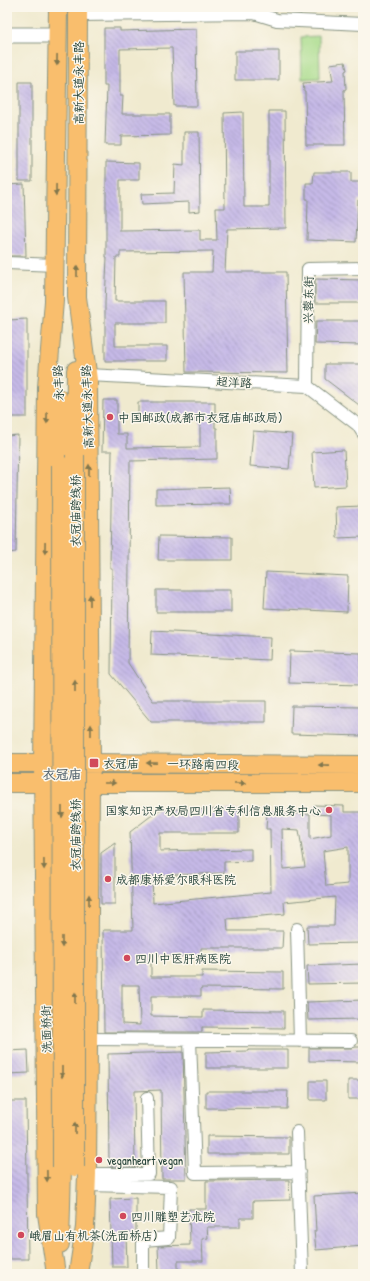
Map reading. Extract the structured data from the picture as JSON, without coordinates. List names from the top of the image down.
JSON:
{
  "streets": {
    "main road": [
      "高新大道永丰路",
      "永丰路",
      "衣冠庙跨线桥",
      "一环路南四段",
      "洗面桥街"
    ],
    "street": ["兴蓉东街", "超洋路"]
  },
  "crossings": [
    ["高新大道永丰路", "超洋路"],
    ["高新大道永丰路", "永丰路"],
    ["高新大道永丰路", "一环路南四段"],
    ["高新大道永丰路", "洗面桥街"],
    ["兴蓉东街", "超洋路"],
    ["永丰路", "衣冠庙跨线桥"],
    ["衣冠庙跨线桥", "洗面桥街"],
    ["一环路南四段", "洗面桥街"]
  ],
  "districts": ["衣冠庙"],
  "places": {
    "other": [
      "中国邮政(成都市衣冠庙邮政局)",
      "国家知识产权局四川省专利信息服务中心",
      "成都康桥爱尔眼科医院",
      "四川中医肝病医院",
      "veganheart vegan",
      "四川雕塑艺术院",
      "峨眉山有机茶(洗面桥店)"
    ],
    "transit": ["衣冠庙"]
  }
}
